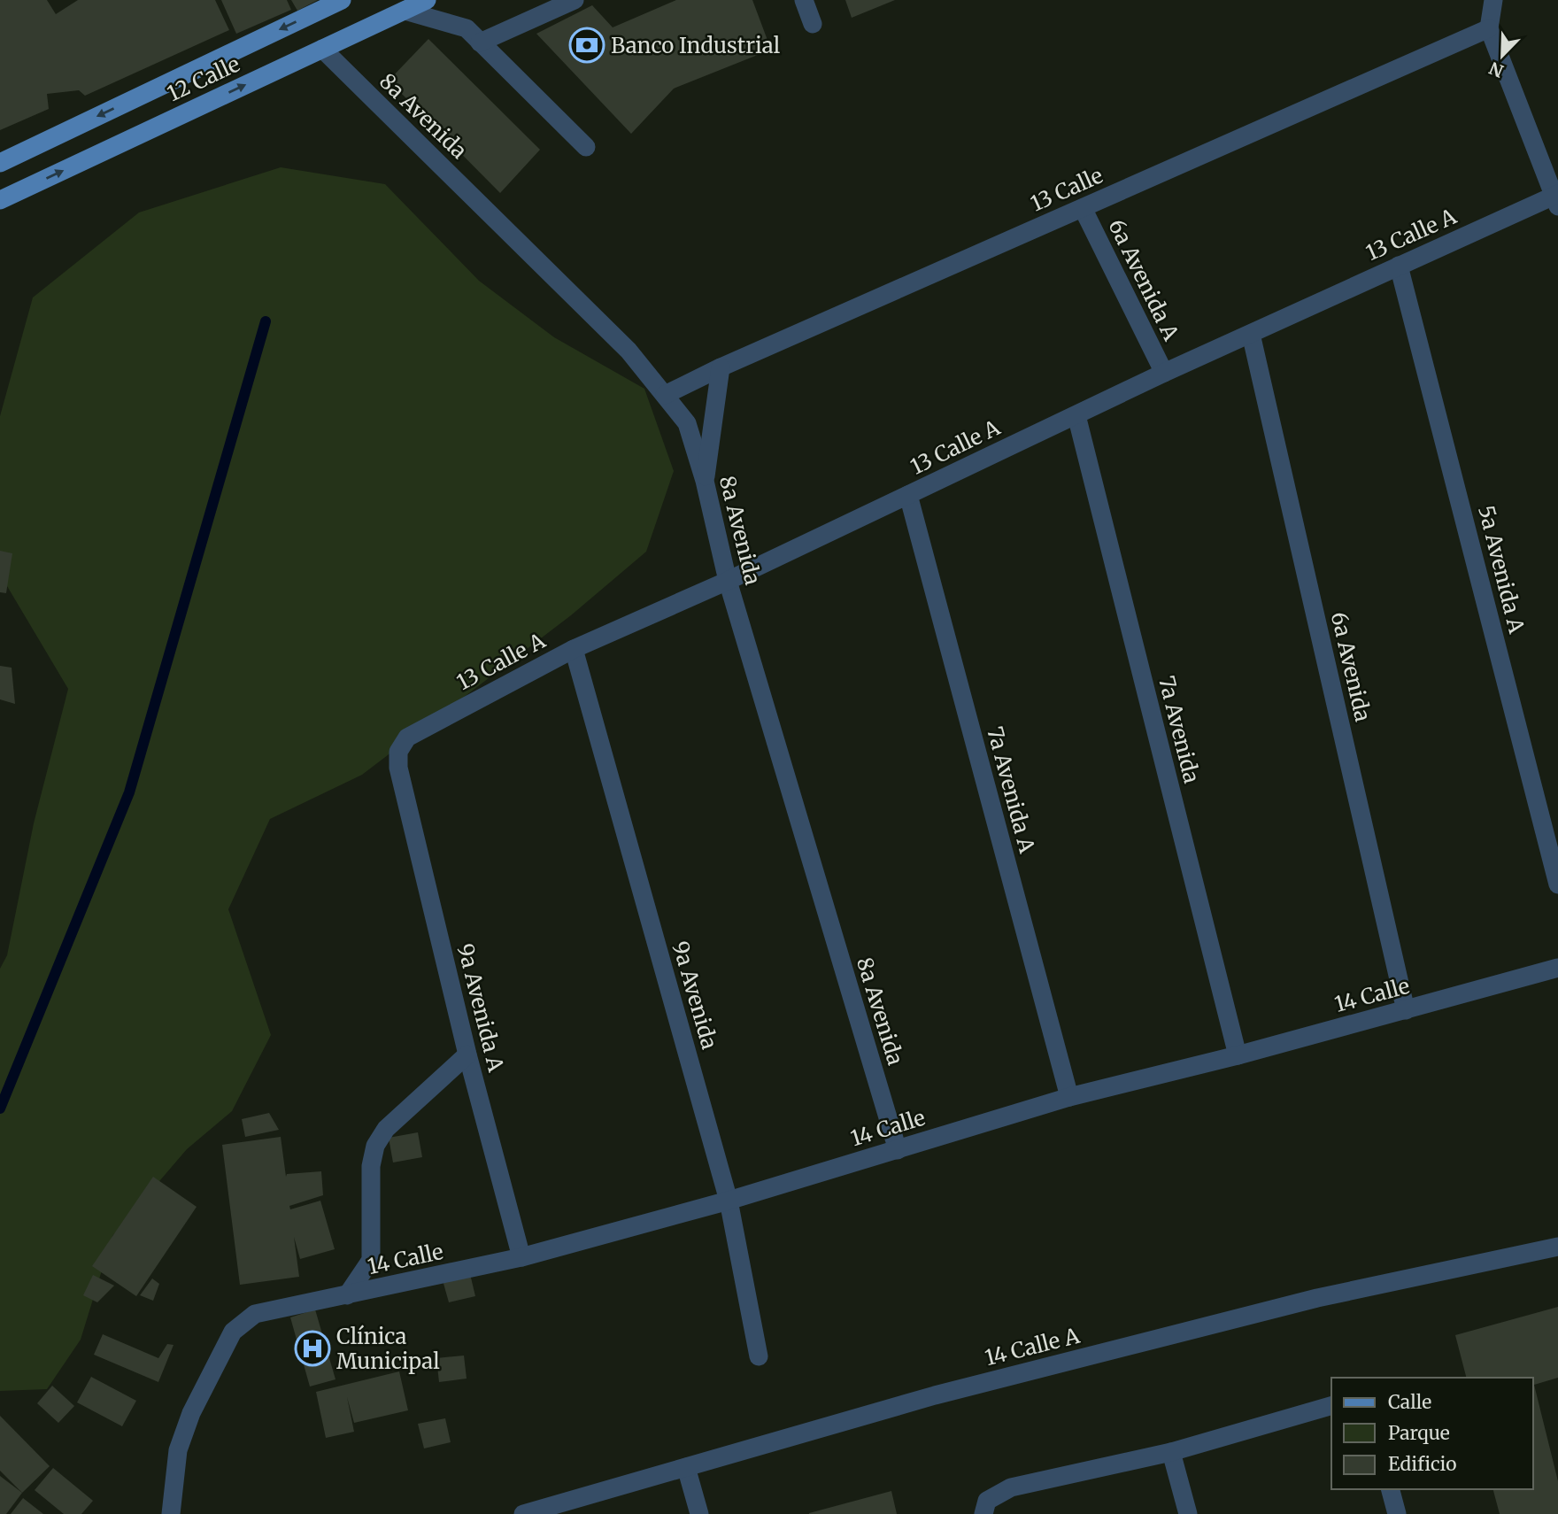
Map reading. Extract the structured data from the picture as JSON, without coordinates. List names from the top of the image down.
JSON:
{
  "streets": {
    "main road": ["12 Calle"],
    "street": [
      "8a Avenida",
      "13 Calle",
      "13 Calle A",
      "6a Avenida A",
      "5a Avenida A",
      "6a Avenida",
      "7a Avenida",
      "7a Avenida A",
      "9a Avenida",
      "14 Calle",
      "9a Avenida A",
      "14 Calle A"
    ]
  },
  "crossings": [
    ["12 Calle", "8a Avenida"],
    ["8a Avenida", "13 Calle"],
    ["8a Avenida", "13 Calle A"],
    ["8a Avenida", "14 Calle"],
    ["13 Calle", "6a Avenida A"],
    ["13 Calle A", "6a Avenida A"],
    ["13 Calle A", "5a Avenida A"],
    ["13 Calle A", "6a Avenida"],
    ["13 Calle A", "7a Avenida"],
    ["13 Calle A", "7a Avenida A"],
    ["13 Calle A", "9a Avenida"],
    ["13 Calle A", "9a Avenida A"],
    ["6a Avenida", "14 Calle"],
    ["7a Avenida", "14 Calle"],
    ["7a Avenida A", "14 Calle"],
    ["9a Avenida", "14 Calle"],
    ["14 Calle", "9a Avenida A"]
  ],
  "places": {
    "bank": ["Banco Industrial"],
    "hospital": ["Clínica Municipal"]
  },
  "legend": ["Calle", "Parque", "Edificio"],
  "north": "bottom left"
}
